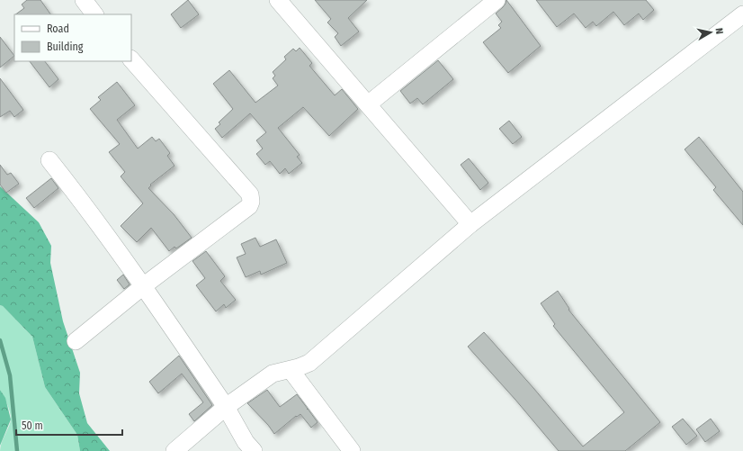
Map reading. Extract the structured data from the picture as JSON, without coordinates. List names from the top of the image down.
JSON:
{
  "legend": ["Road", "Building"],
  "scale_bar": "50 m",
  "north": "right"
}
